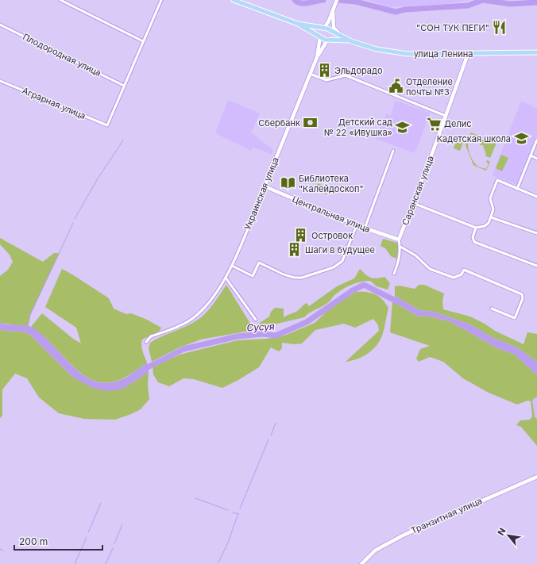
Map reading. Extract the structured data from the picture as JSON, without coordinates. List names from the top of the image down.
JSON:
{
  "streets": {
    "main road": ["улица Ленина", "Украинская улица"],
    "street": [
      "Плодородная улица",
      "Аграрная улица",
      "Саранская улица",
      "Центральная улица",
      "Транзитная улица"
    ]
  },
  "crossings": [
    ["улица Ленина", "Саранская улица"],
    ["улица Ленина", "Украинская улица"],
    ["Плодородная улица", "Аграрная улица"],
    ["Саранская улица", "Центральная улица"],
    ["Украинская улица", "Центральная улица"]
  ],
  "water": ["Сусуя"],
  "places": {
    "restaurant": ["\"СОН ТУК ПЕГИ\""],
    "building": ["Эльдорадо", "Островок", "Шаги в будущее"],
    "public building": ["Отделение почты №3"],
    "bank": ["Сбербанк"],
    "supermarket": ["Делис"],
    "school or university": ["Детский сад № 22 «Ивушка»", "Кадетская школа"],
    "library": ["Библиотека \"Калейдоскоп\""]
  },
  "scale_bar": "200 m",
  "north": "top left"
}
